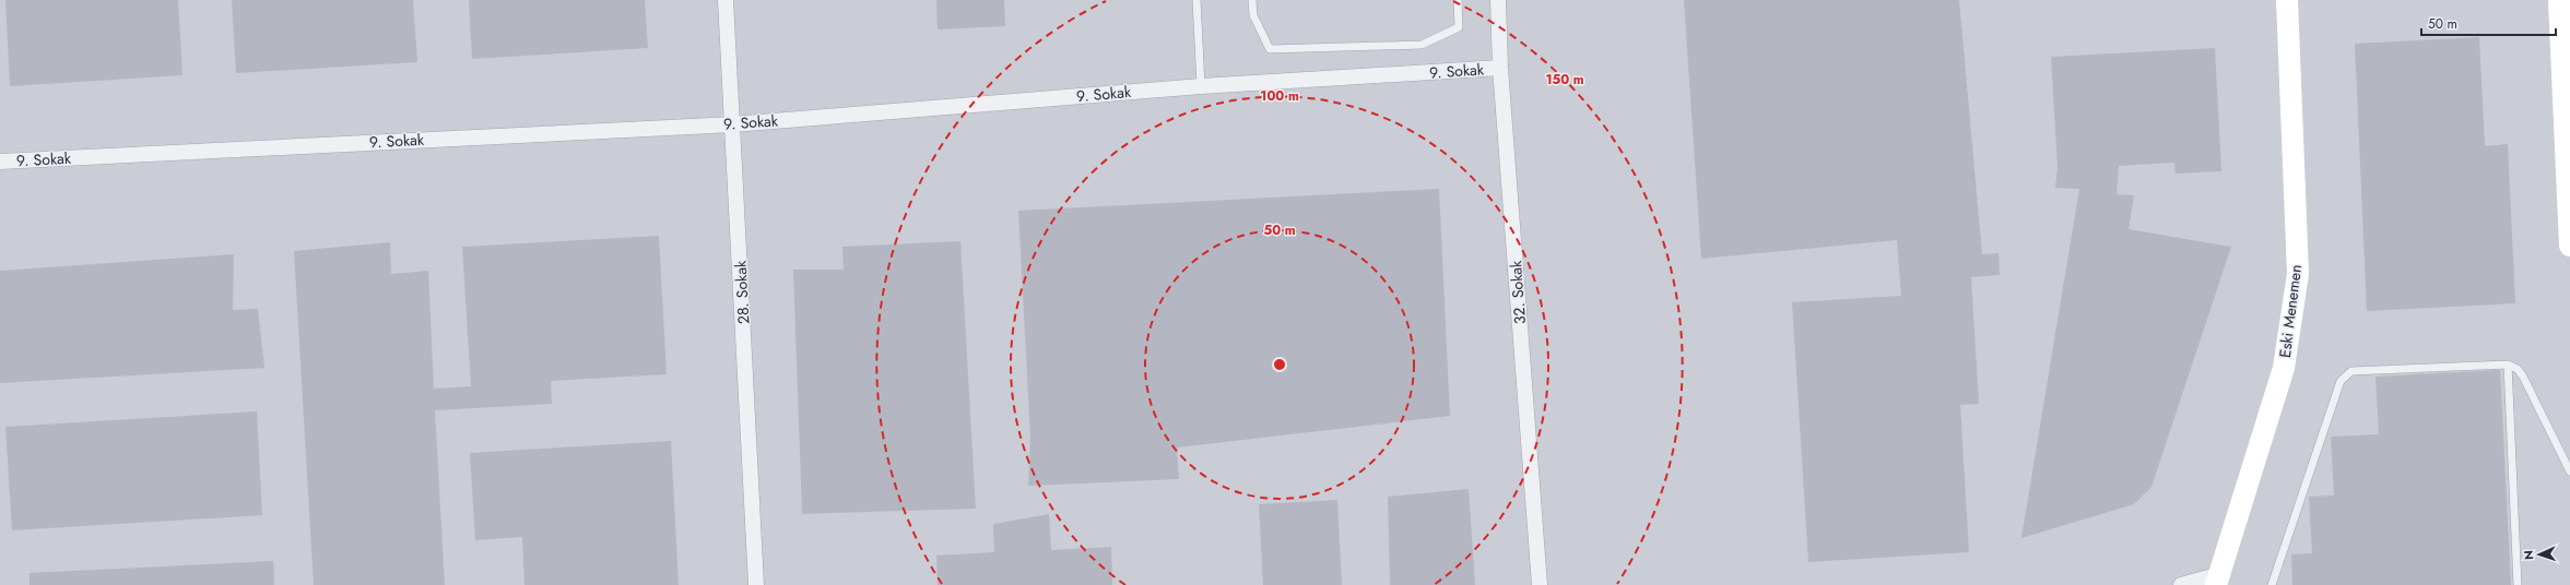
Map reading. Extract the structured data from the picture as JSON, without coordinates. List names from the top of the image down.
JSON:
{
  "streets": {
    "street": [
      "9. Sokak",
      "28. Sokak",
      "32. Sokak",
      "Eski Menemen"
    ]
  },
  "crossings": [
    ["9. Sokak", "28. Sokak"],
    ["9. Sokak", "32. Sokak"]
  ],
  "scale_bar": "50 m",
  "north": "left",
  "rings": ["150 m", "100 m", "50 m"]
}
